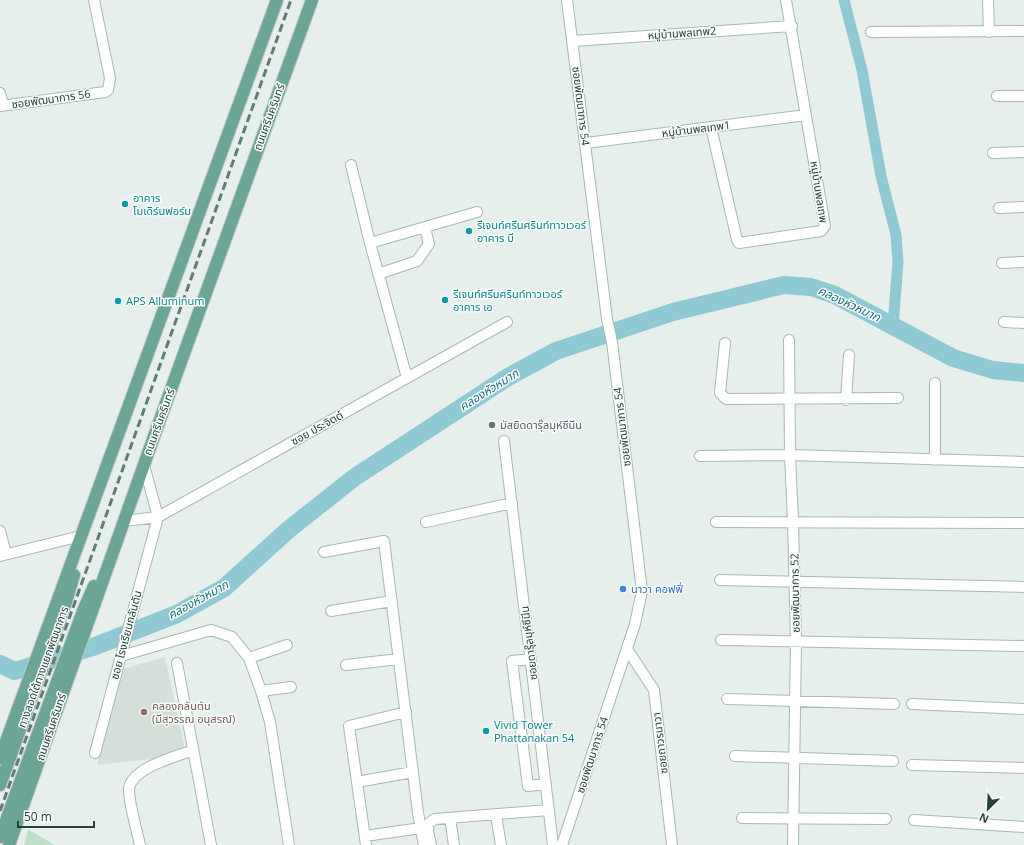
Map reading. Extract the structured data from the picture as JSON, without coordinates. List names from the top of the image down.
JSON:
{
  "streets": {
    "main road": ["ถนนศรีนครินทร์", "ทางลอดใต้ทางแยกพัฒนาการ"],
    "street": [
      "หมู่บ้านพลเทพ2",
      "ซอยพัฒนาการ 56",
      "ซอยพัฒนาการ 54",
      "หมู่บ้านพลเทพ1",
      "หมู่บ้านพลเทพ",
      "ซอย ประจิตต์",
      "ซอยพัฒนาการ 52",
      "ซอย โรงเรียนกลันตัน",
      "ซอยดารุ๊ลมุห์ซีนีน",
      "ซอยถาวรนาวา"
    ]
  },
  "crossings": [
    ["หมู่บ้านพลเทพ2", "ซอยพัฒนาการ 54"],
    ["หมู่บ้านพลเทพ2", "หมู่บ้านพลเทพ"],
    ["ซอยพัฒนาการ 54", "หมู่บ้านพลเทพ1"],
    ["ซอยพัฒนาการ 54", "ซอยถาวรนาวา"],
    ["ถนนศรีนครินทร์", "ซอย ประจิตต์"],
    ["ถนนศรีนครินทร์", "ทางลอดใต้ทางแยกพัฒนาการ"],
    ["หมู่บ้านพลเทพ1", "หมู่บ้านพลเทพ"],
    ["ซอย ประจิตต์", "ซอย โรงเรียนกลันตัน"]
  ],
  "water": ["คลองหัวหมาก"],
  "places": [
    "อาคาร โมเดิร์นฟอร์ม",
    "รีเจนท์ศรีนศรินท์ทาวเวอร์ อาคาร บี",
    "รีเจนท์ศรีนศรินท์ทาวเวอร์ อาคาร เอ",
    "APS Alluminum",
    "มัสยิดดารุ๊ลมุห์ซีนีน",
    "นาวา คอฟฟี่",
    "คลองกลันตัน (มีสุวรรณ อนุสรณ์)",
    "Vivid Tower Phattanakan 54"
  ],
  "scale_bar": "50 m",
  "north": "bottom left"
}
